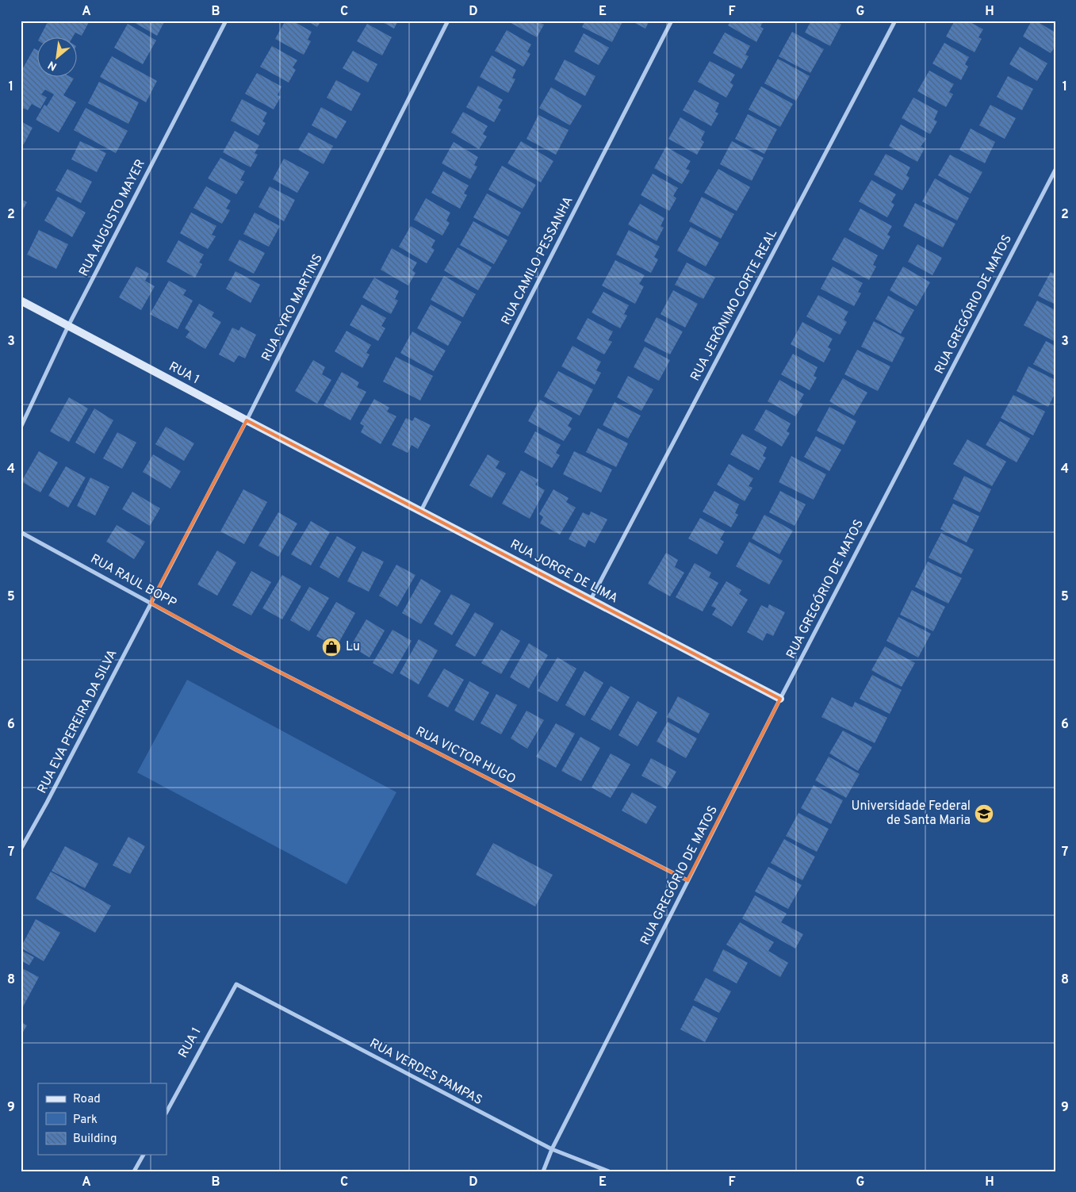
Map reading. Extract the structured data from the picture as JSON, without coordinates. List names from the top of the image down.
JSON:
{
  "streets": {
    "street": [
      "RUA AUGUSTO MAYER",
      "RUA CAMILO PESSANHA",
      "RUA GREGÓRIO DE MATOS",
      "RUA JERÔNIMO CORTE REAL",
      "RUA CYRO MARTINS",
      "RUA 1",
      "RUA JORGE DE LIMA",
      "RUA RAUL BOPP",
      "RUA EVA PEREIRA DA SILVA",
      "RUA VICTOR HUGO",
      "RUA VERDES PAMPAS"
    ]
  },
  "crossings": [
    ["RUA AUGUSTO MAYER", "RUA 1"],
    ["RUA CAMILO PESSANHA", "RUA JORGE DE LIMA"],
    ["RUA GREGÓRIO DE MATOS", "RUA JORGE DE LIMA"],
    ["RUA GREGÓRIO DE MATOS", "RUA VICTOR HUGO"],
    ["RUA GREGÓRIO DE MATOS", "RUA VERDES PAMPAS"],
    ["RUA JERÔNIMO CORTE REAL", "RUA JORGE DE LIMA"],
    ["RUA CYRO MARTINS", "RUA 1"],
    ["RUA CYRO MARTINS", "RUA RAUL BOPP"],
    ["RUA CYRO MARTINS", "RUA EVA PEREIRA DA SILVA"],
    ["RUA 1", "RUA JORGE DE LIMA"],
    ["RUA 1", "RUA VERDES PAMPAS"],
    ["RUA RAUL BOPP", "RUA EVA PEREIRA DA SILVA"],
    ["RUA RAUL BOPP", "RUA VICTOR HUGO"]
  ],
  "places": {
    "shop": ["Lu"],
    "school or university": ["Universidade Federal de Santa Maria"]
  },
  "legend": ["Road", "Park", "Building"],
  "north": "bottom left",
  "grid": {
    "columns": [
      "A",
      "B",
      "C",
      "D",
      "E",
      "F",
      "G",
      "H"
    ],
    "rows": [
      "1",
      "2",
      "3",
      "4",
      "5",
      "6",
      "7",
      "8",
      "9"
    ]
  }
}
